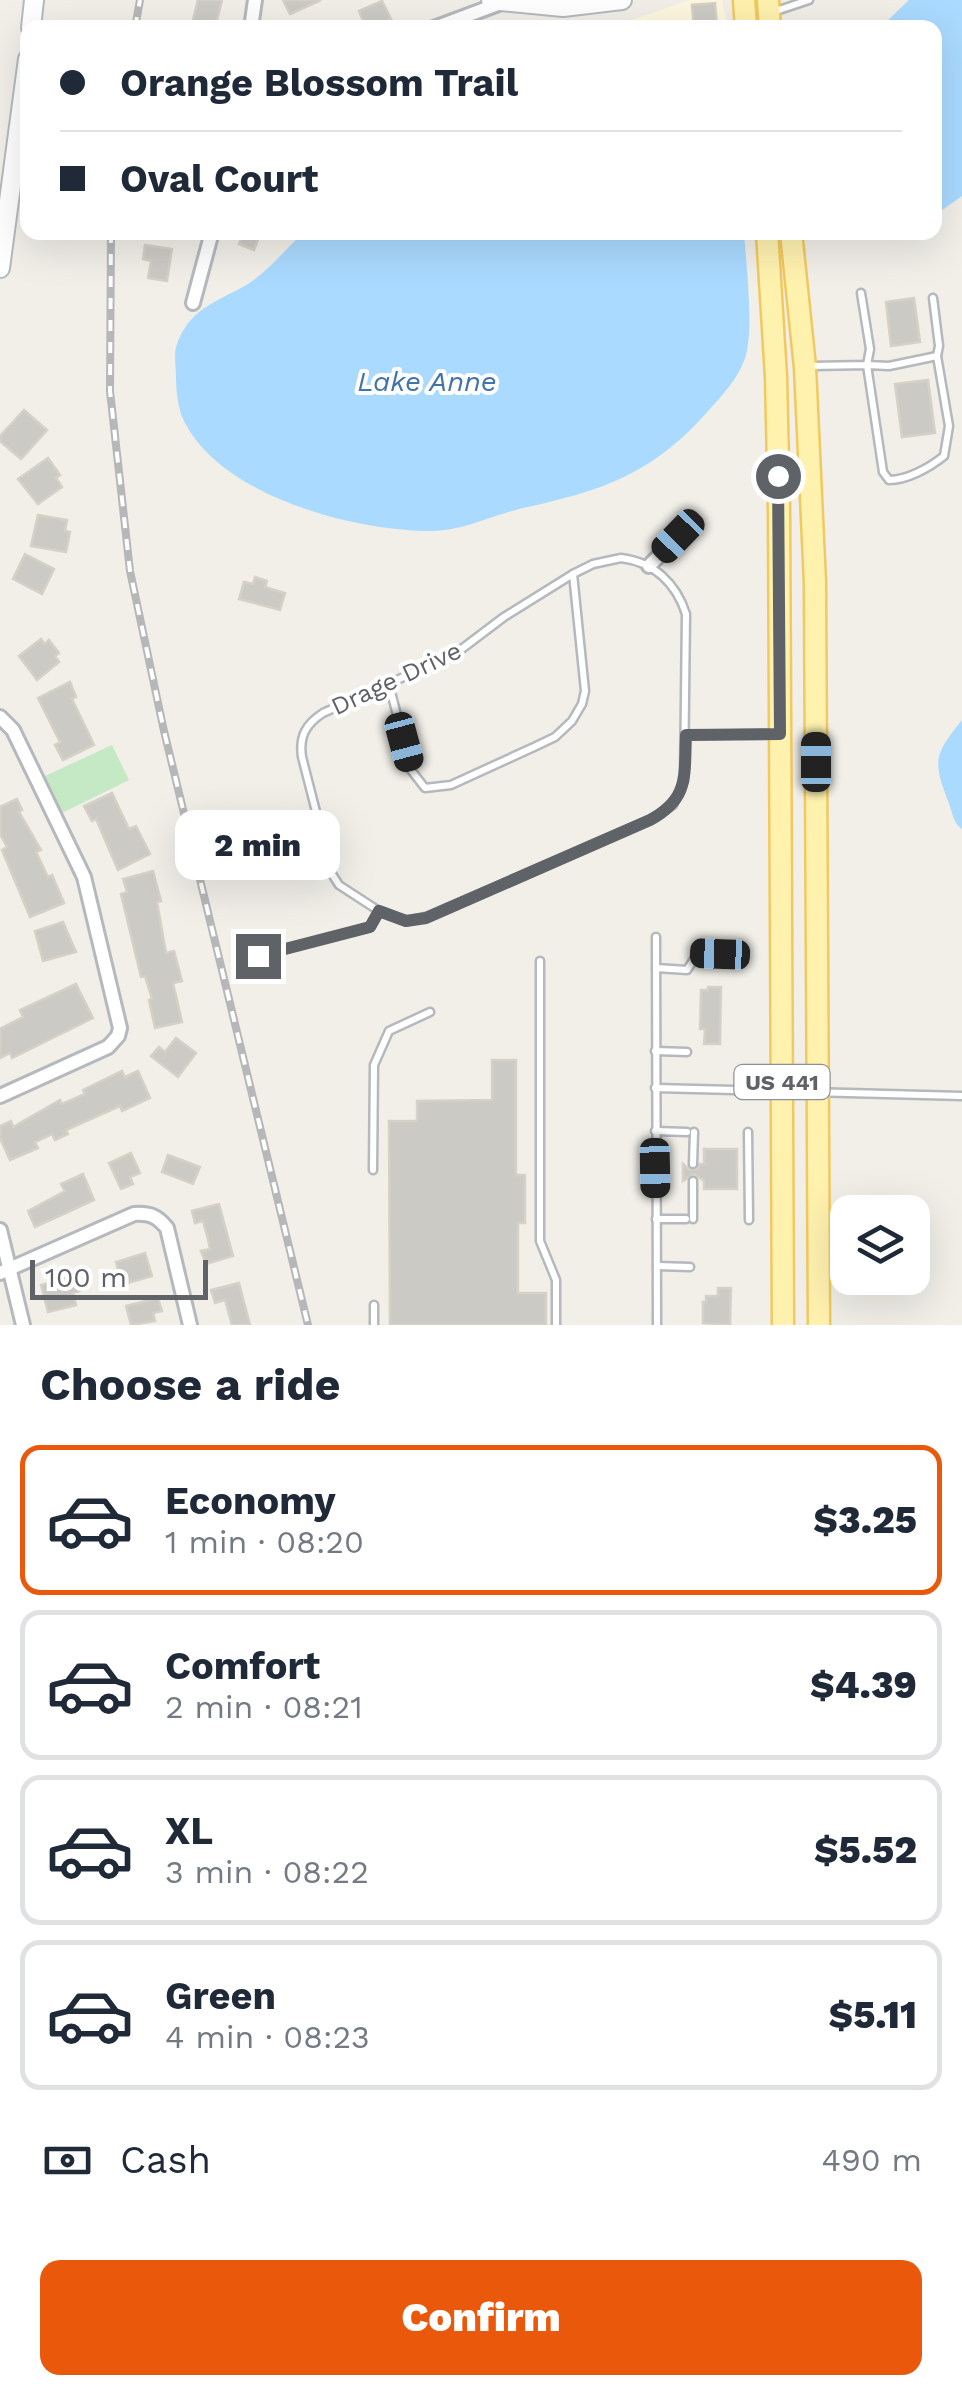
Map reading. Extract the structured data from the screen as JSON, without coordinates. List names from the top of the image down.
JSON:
{
  "streets": {
    "main road": ["US 441"],
    "lane": ["Drage Drive"]
  },
  "water": ["Lake Anne"],
  "scale_bar": "100 m",
  "page": {
    "banner": ["Orange Blossom Trail", "Oval Court"],
    "bubble": "2 min",
    "scale": "100 m",
    "heading": "Choose a ride",
    "list": [
      {
        "name": "Economy",
        "note": "1 min · 08:20",
        "value": "$3.25"
      },
      {
        "name": "Comfort",
        "note": "2 min · 08:21",
        "value": "$4.39"
      },
      {
        "name": "XL",
        "note": "3 min · 08:22",
        "value": "$5.52"
      },
      {
        "name": "Green",
        "note": "4 min · 08:23",
        "value": "$5.11"
      }
    ],
    "pay": ["Cash", "490 m"],
    "buttons": "Confirm"
  }
}
